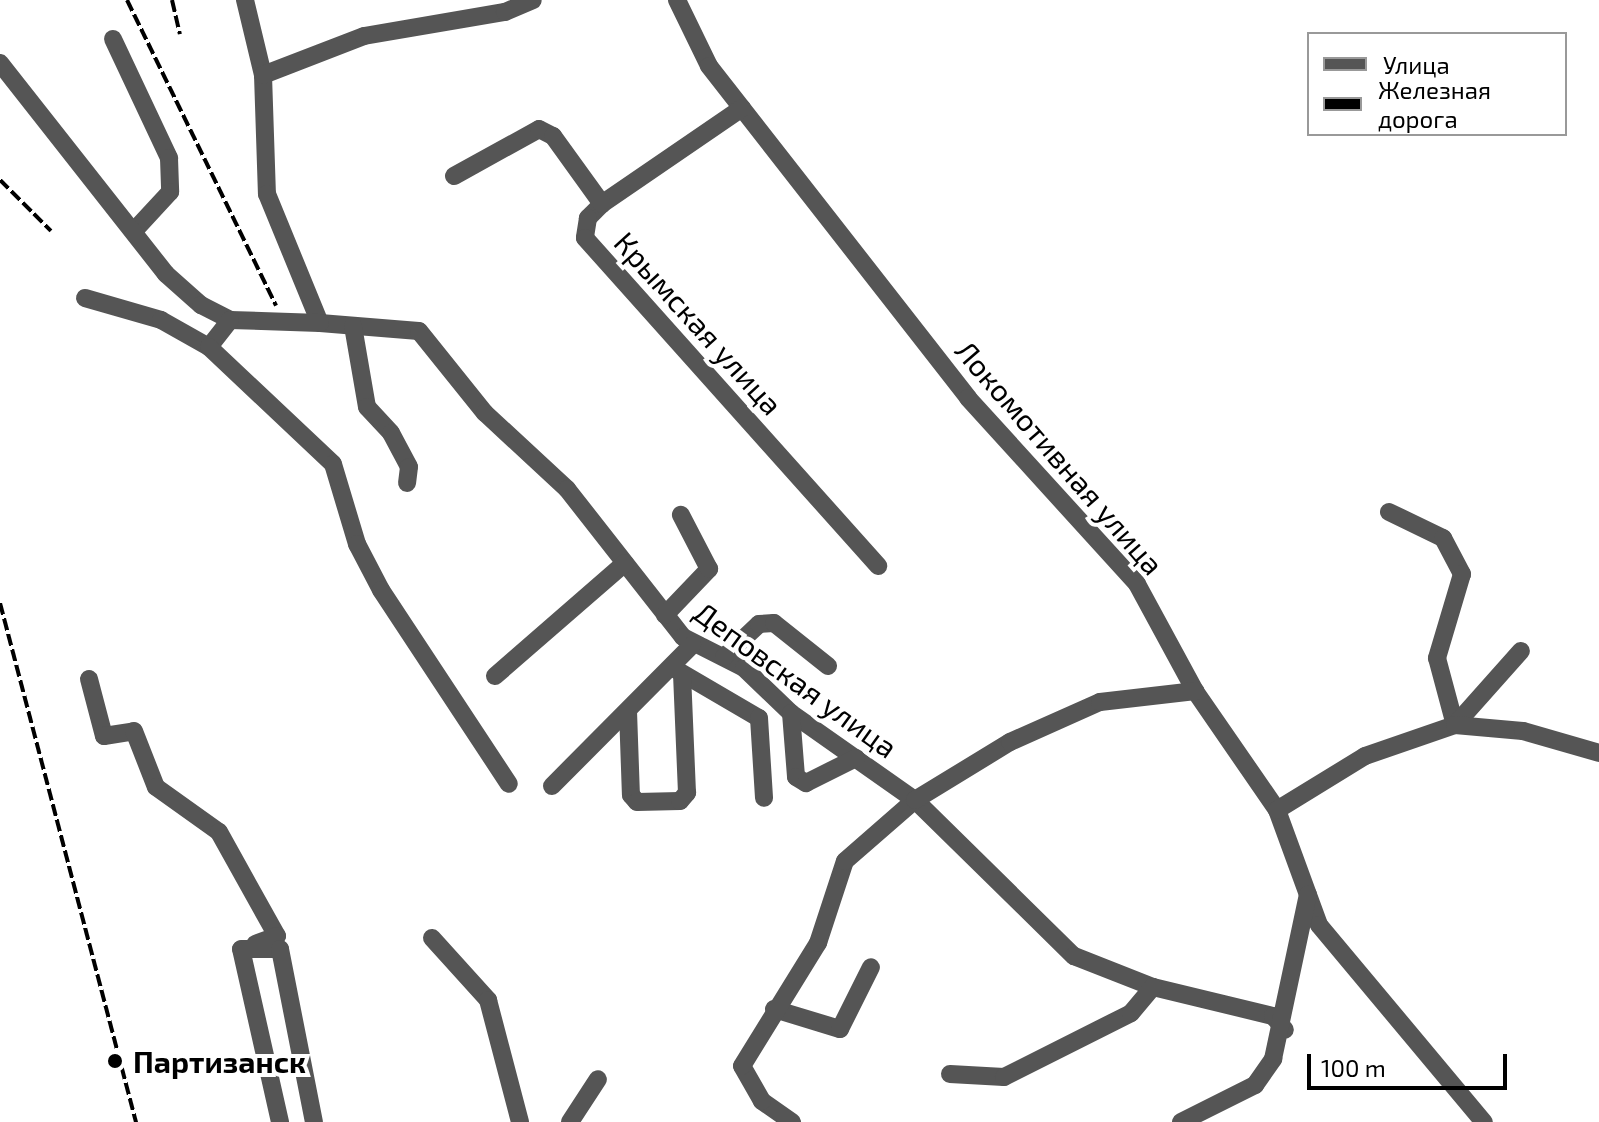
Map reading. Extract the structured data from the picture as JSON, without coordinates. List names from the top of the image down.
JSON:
{
  "streets": {
    "street": ["Крымская улица", "Локомотивная улица", "Деповская улица"]
  },
  "crossings": [
    ["Крымская улица", "Локомотивная улица"]
  ],
  "places": ["Партизанск"],
  "legend": ["Улица", "Железная дорога"],
  "scale_bar": "100 m"
}
